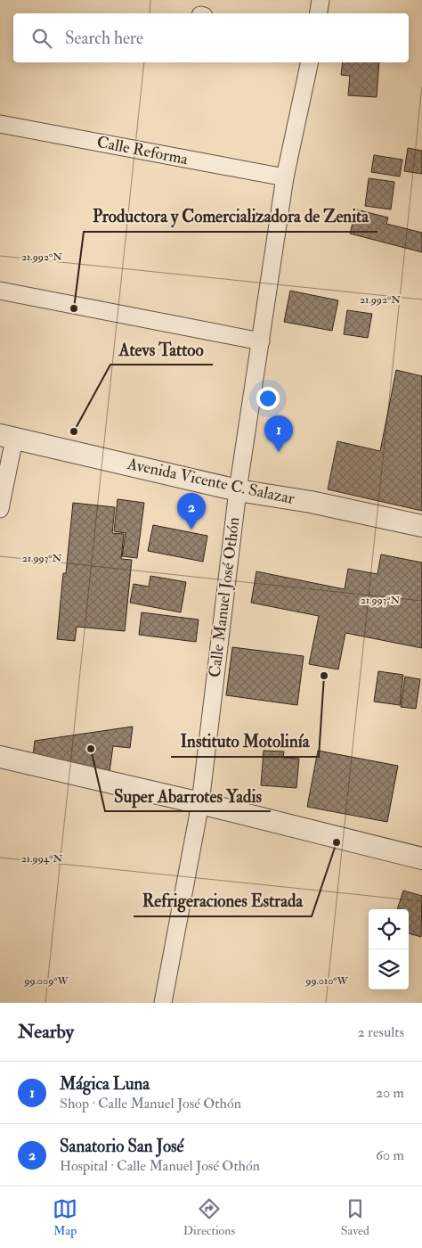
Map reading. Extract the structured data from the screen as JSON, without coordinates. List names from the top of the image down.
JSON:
{
  "streets": {
    "street": ["Calle Reforma", "Avenida Vicente C. Salazar", "Calle Manuel José Othón"]
  },
  "crossings": [
    ["Calle Reforma", "Calle Manuel José Othón"],
    ["Avenida Vicente C. Salazar", "Calle Manuel José Othón"]
  ],
  "places": [
    "Productora y Comercializadora de Zenita",
    "Atevs Tattoo",
    "Instituto Motolinía",
    "Super Abarrotes Yadis",
    "Refrigeraciones Estrada"
  ],
  "page": {
    "search": "Search here",
    "pins": ["1", "2"],
    "heading": ["Nearby", "2 results"],
    "list": [
      {
        "mark": "1",
        "name": "Mágica Luna",
        "note": "Shop · Calle Manuel José Othón",
        "value": "20 m"
      },
      {
        "mark": "2",
        "name": "Sanatorio San José",
        "note": "Hospital · Calle Manuel José Othón",
        "value": "60 m"
      }
    ],
    "nav": ["Map", "Directions", "Saved"]
  },
  "coordinates": [
    "21.992°N",
    "21.993°N",
    "21.994°N",
    "99.009°W",
    "99.010°W"
  ]
}
